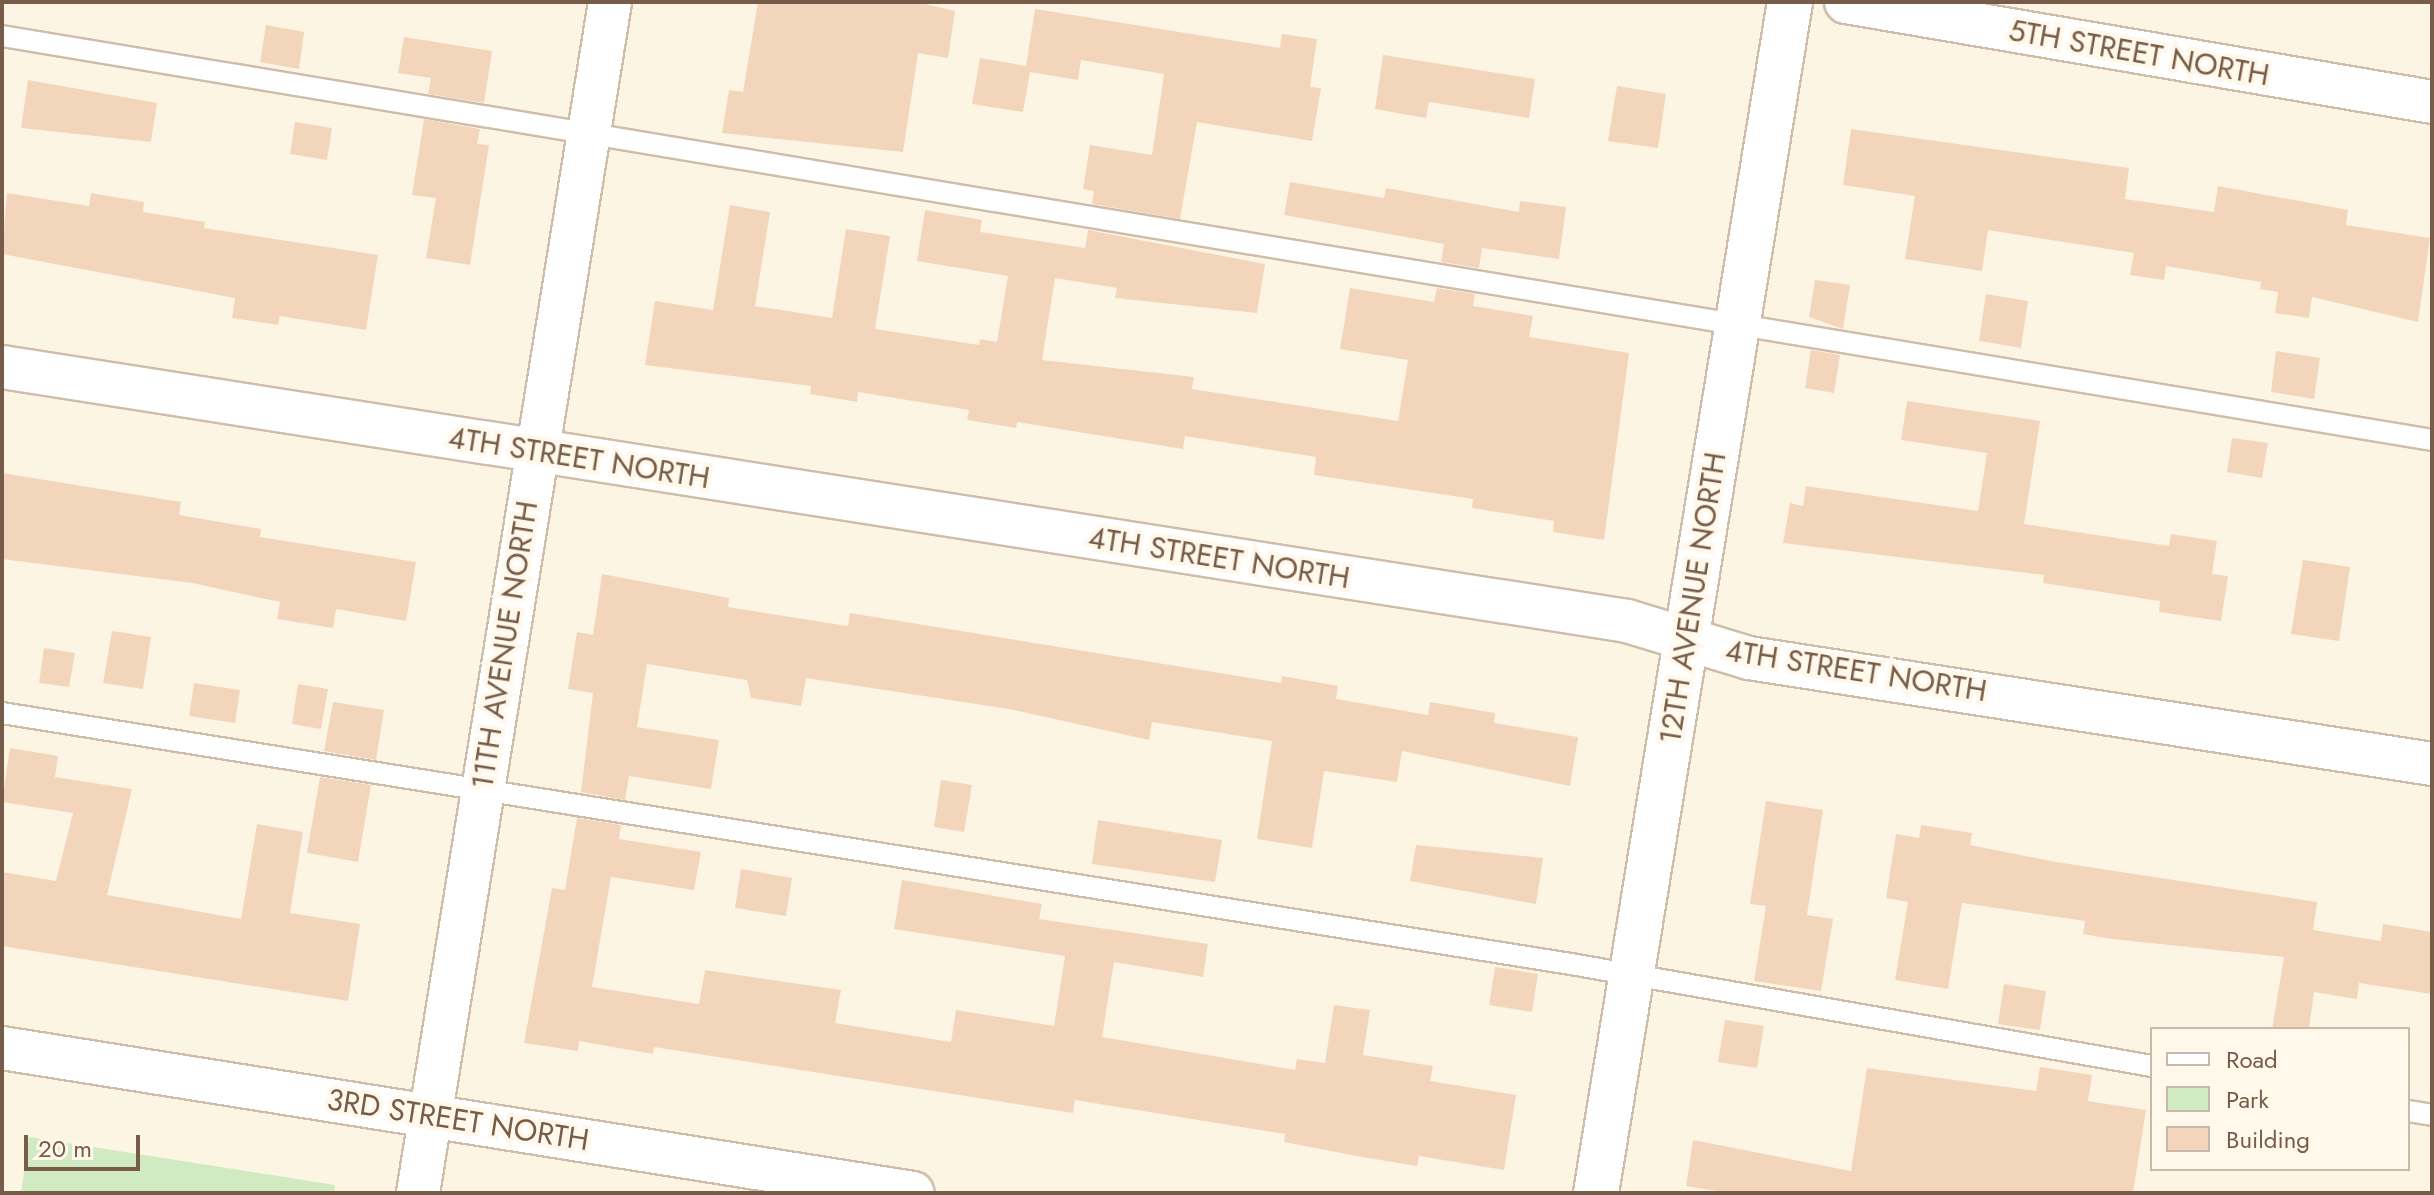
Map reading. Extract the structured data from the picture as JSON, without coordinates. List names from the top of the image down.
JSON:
{
  "streets": {
    "main road": ["12TH AVENUE NORTH"],
    "street": [
      "5TH STREET NORTH",
      "4TH STREET NORTH",
      "11TH AVENUE NORTH",
      "3RD STREET NORTH"
    ]
  },
  "crossings": [
    ["4TH STREET NORTH", "12TH AVENUE NORTH"],
    ["4TH STREET NORTH", "11TH AVENUE NORTH"],
    ["11TH AVENUE NORTH", "3RD STREET NORTH"]
  ],
  "legend": ["Road", "Park", "Building"],
  "scale_bar": "20 m"
}
